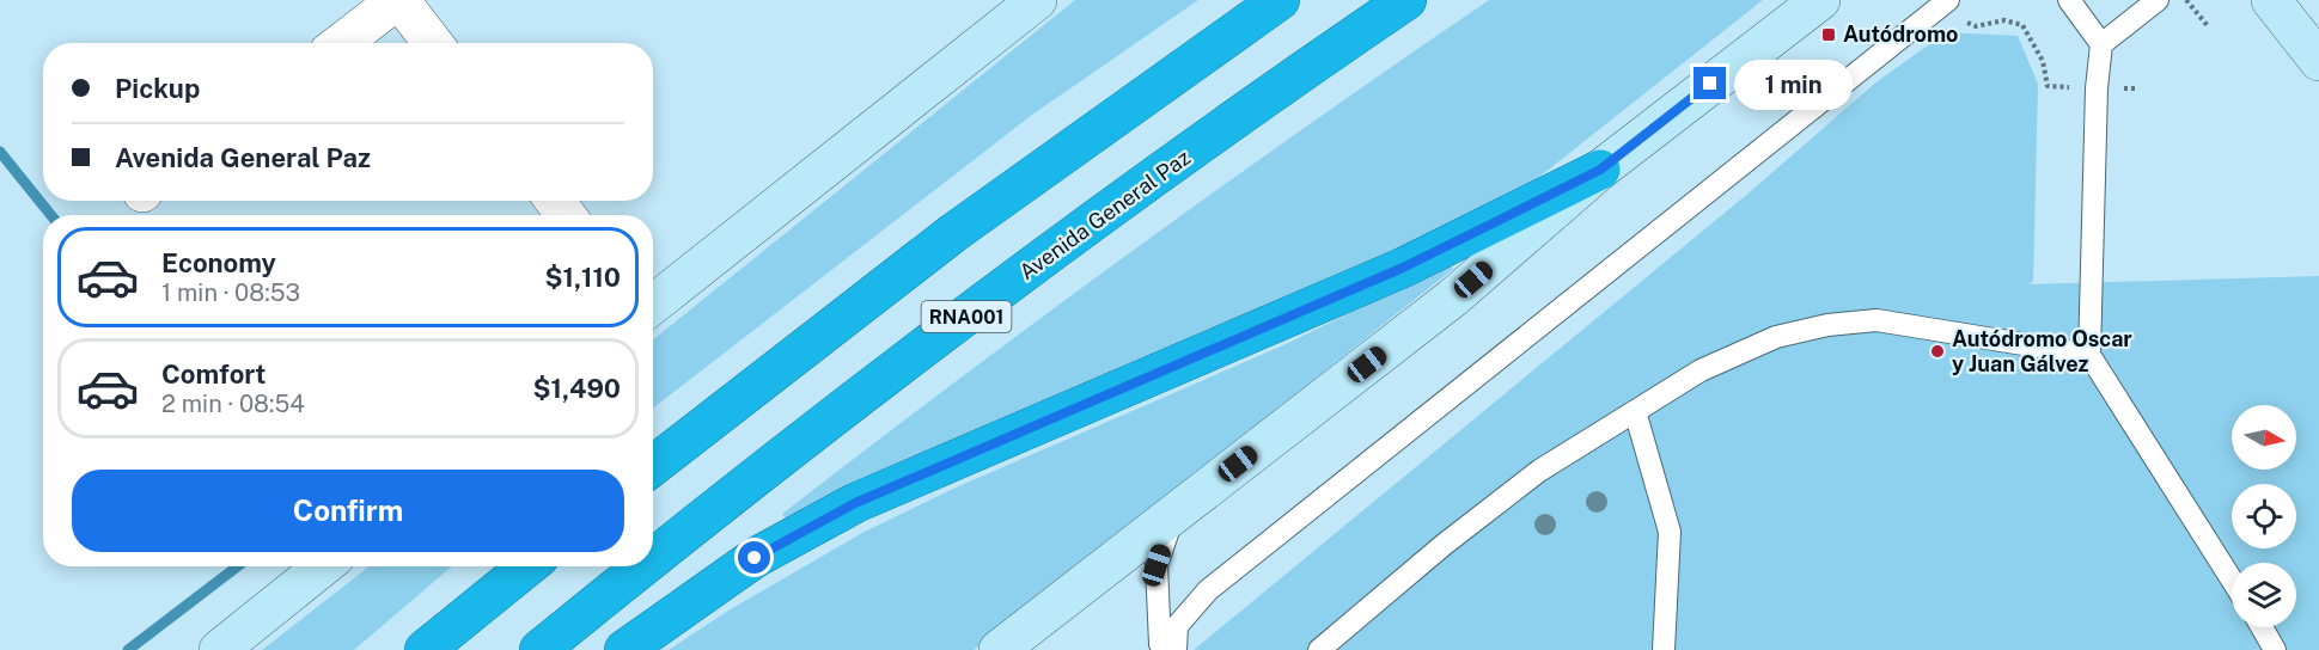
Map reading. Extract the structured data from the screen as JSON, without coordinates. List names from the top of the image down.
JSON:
{
  "streets": {
    "highway": ["Avenida General Paz", "RNA001"]
  },
  "places": {
    "transit": ["Autódromo"],
    "other": ["Autódromo Oscar y Juan Gálvez"]
  },
  "north": "right",
  "page": {
    "banner": ["Pickup", "Avenida General Paz"],
    "bubble": "1 min",
    "list": [
      {
        "name": "Economy",
        "note": "1 min · 08:53",
        "value": "$1,110"
      },
      {
        "name": "Comfort",
        "note": "2 min · 08:54",
        "value": "$1,490"
      }
    ],
    "buttons": "Confirm"
  }
}
